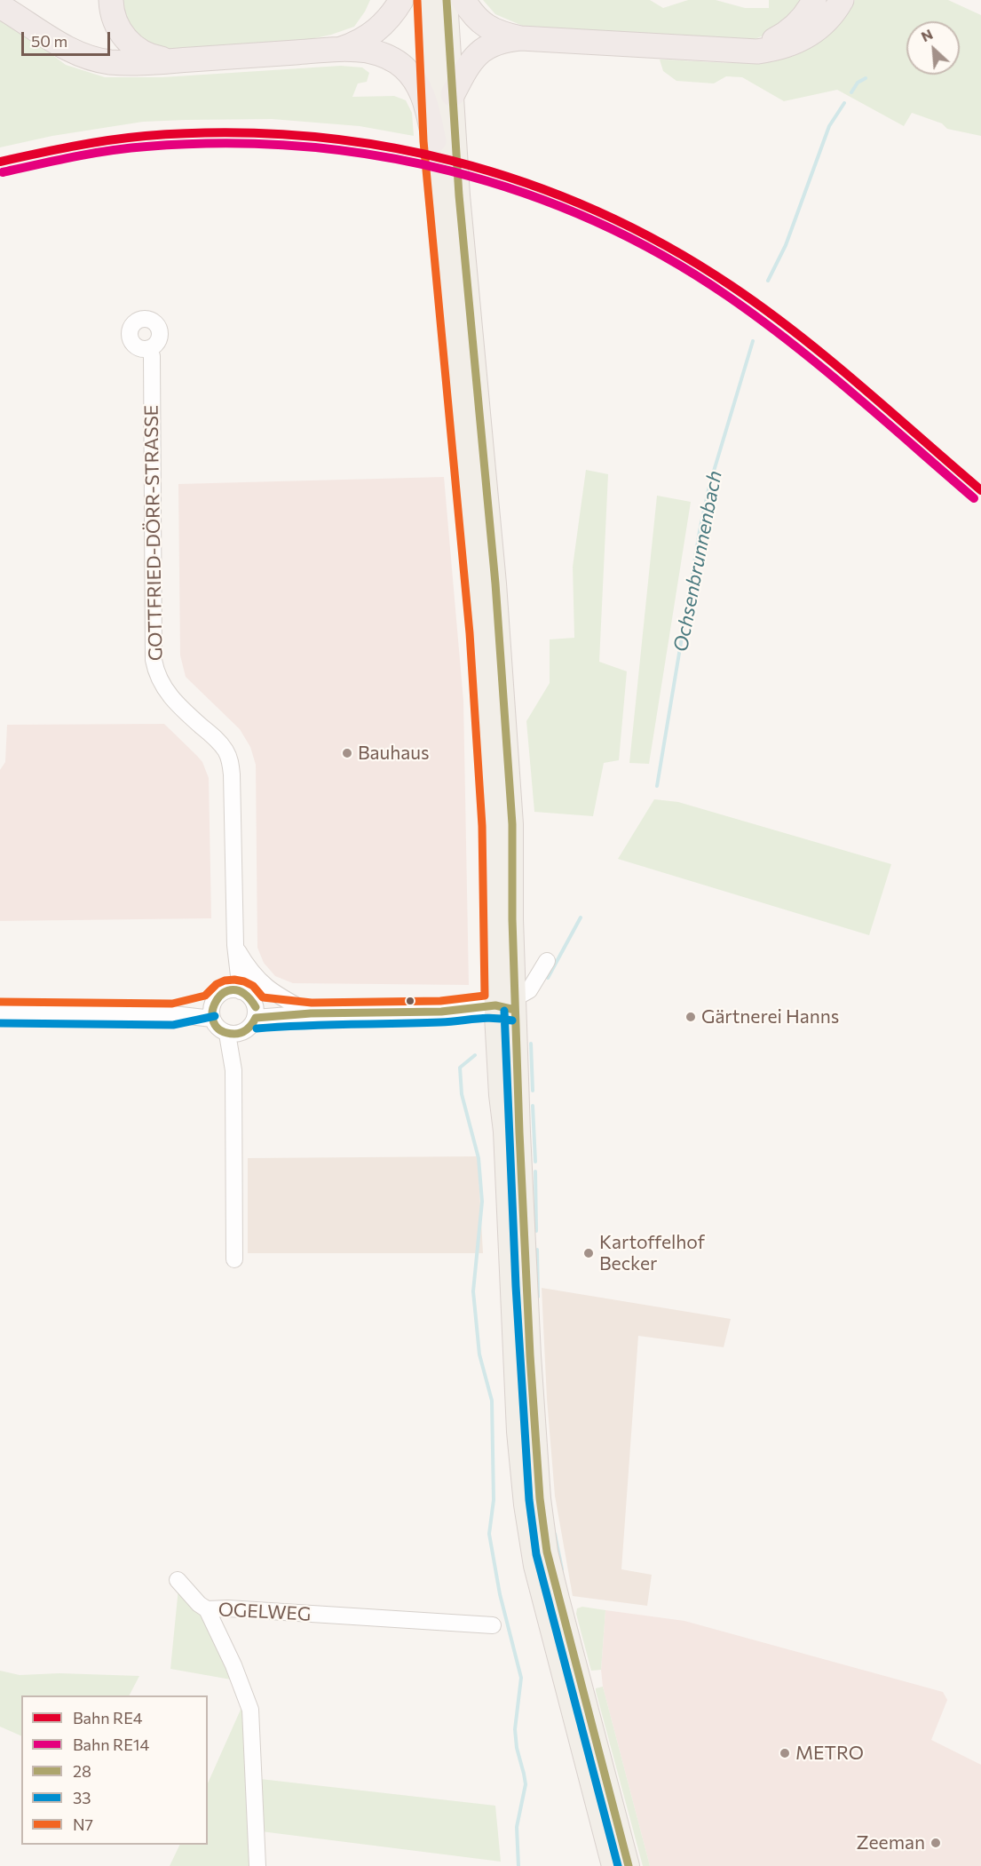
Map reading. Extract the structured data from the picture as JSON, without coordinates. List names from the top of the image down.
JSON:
{
  "streets": {
    "street": ["GOTTFRIED-DÖRR-STRASSE", "OGELWEG"]
  },
  "water": ["Ochsenbrunnenbach"],
  "places": [
    "Bauhaus",
    "Gärtnerei Hanns",
    "Kartoffelhof Becker",
    "METRO",
    "Zeeman"
  ],
  "lines": [
    "transit line 28",
    "transit line N7",
    "rail line RE4",
    "rail line RE14",
    "transit line 33"
  ],
  "legend": [
    "Bahn RE4",
    "Bahn RE14",
    "28",
    "33",
    "N7"
  ],
  "scale_bar": "50 m",
  "north": "top left"
}
